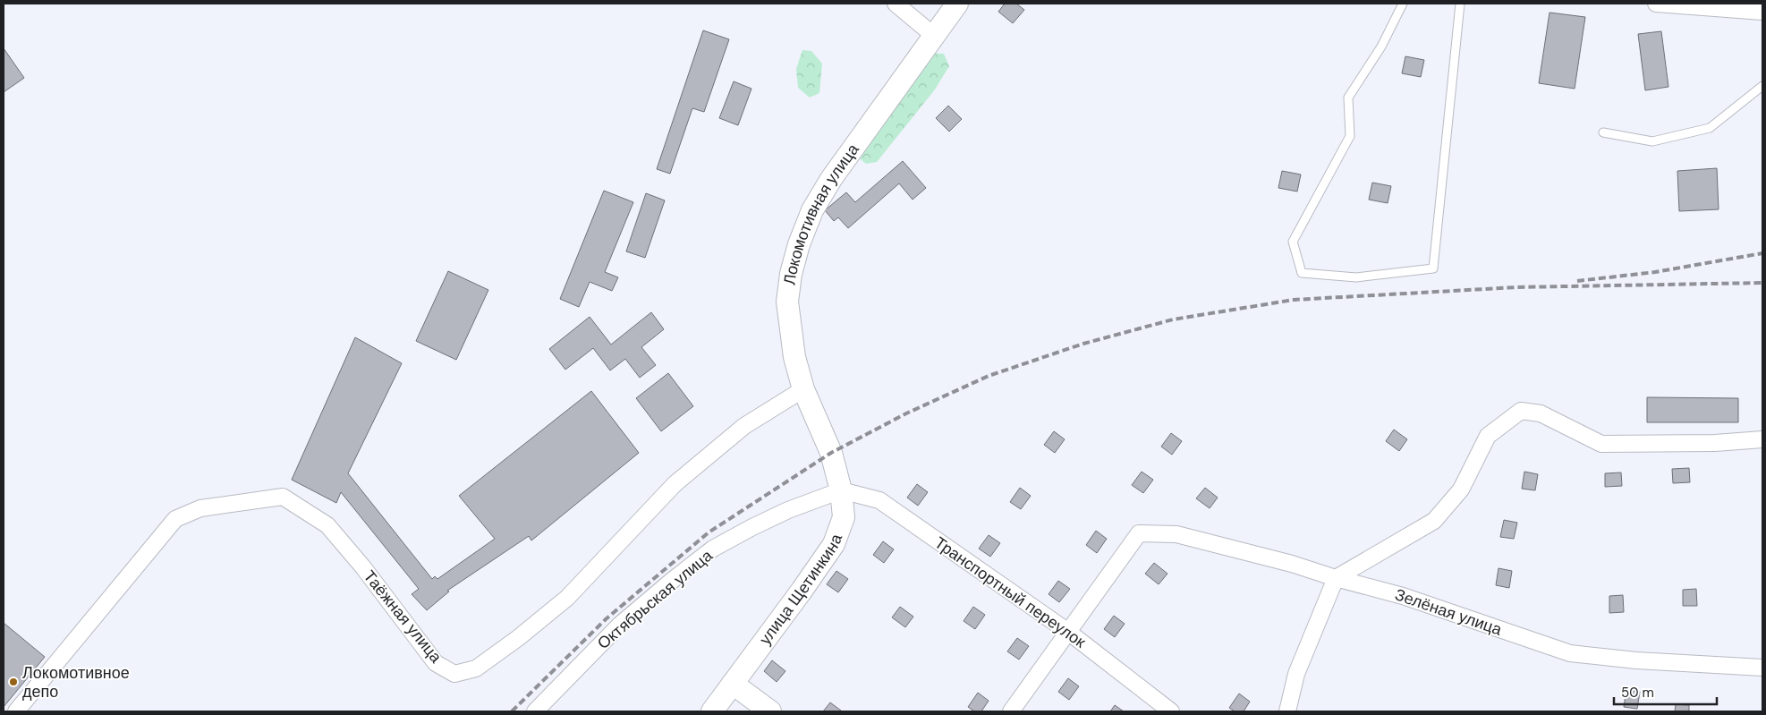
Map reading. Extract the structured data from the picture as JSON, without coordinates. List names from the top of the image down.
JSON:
{
  "streets": {
    "street": [
      "Локомотивная улица",
      "улица Щетинкина",
      "Транспортный переулок",
      "Октябрьская улица",
      "Зелёная улица",
      "Таёжная улица"
    ]
  },
  "crossings": [
    ["Локомотивная улица", "улица Щетинкина"],
    ["Локомотивная улица", "Таёжная улица"],
    ["улица Щетинкина", "Транспортный переулок"],
    ["улица Щетинкина", "Октябрьская улица"],
    ["Транспортный переулок", "Октябрьская улица"],
    ["Транспортный переулок", "Зелёная улица"]
  ],
  "places": ["Локомотивное депо"],
  "scale_bar": "50 m"
}
